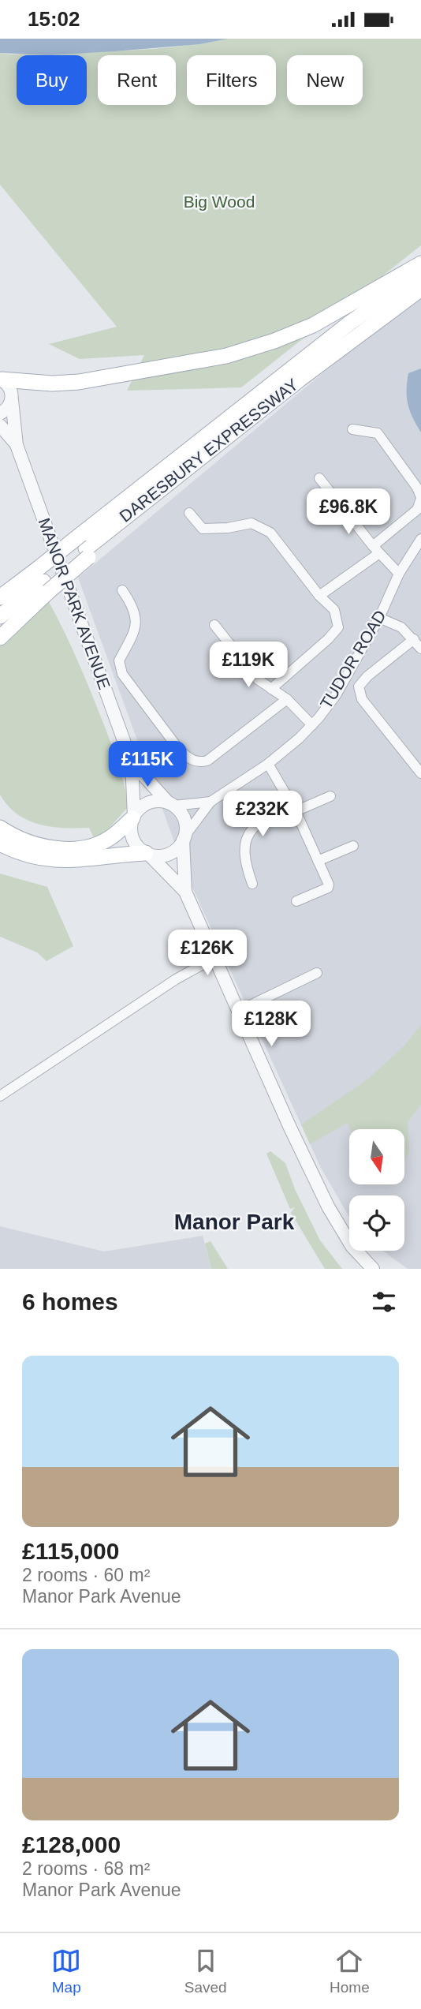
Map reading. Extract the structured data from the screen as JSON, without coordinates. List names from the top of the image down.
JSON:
{
  "streets": {
    "main road": ["DARESBURY EXPRESSWAY"],
    "street": ["MANOR PARK AVENUE", "TUDOR ROAD"]
  },
  "crossings": [
    ["MANOR PARK AVENUE", "TUDOR ROAD"]
  ],
  "districts": ["Manor Park"],
  "parks": ["Big Wood"],
  "north": "bottom",
  "page": {
    "status": "15:02",
    "chip": [
      "Buy",
      "Rent",
      "Filters",
      "New"
    ],
    "price": [
      "£96.8K",
      "£119K",
      "£115K",
      "£232K",
      "£126K",
      "£128K"
    ],
    "heading": "6 homes",
    "list": [
      {
        "name": "£115,000",
        "note": "2 rooms · 60 m² · Manor Park Avenue"
      },
      {
        "name": "£128,000",
        "note": "2 rooms · 68 m² · Manor Park Avenue"
      }
    ],
    "tabs": ["Map", "Saved", "Home"]
  }
}
